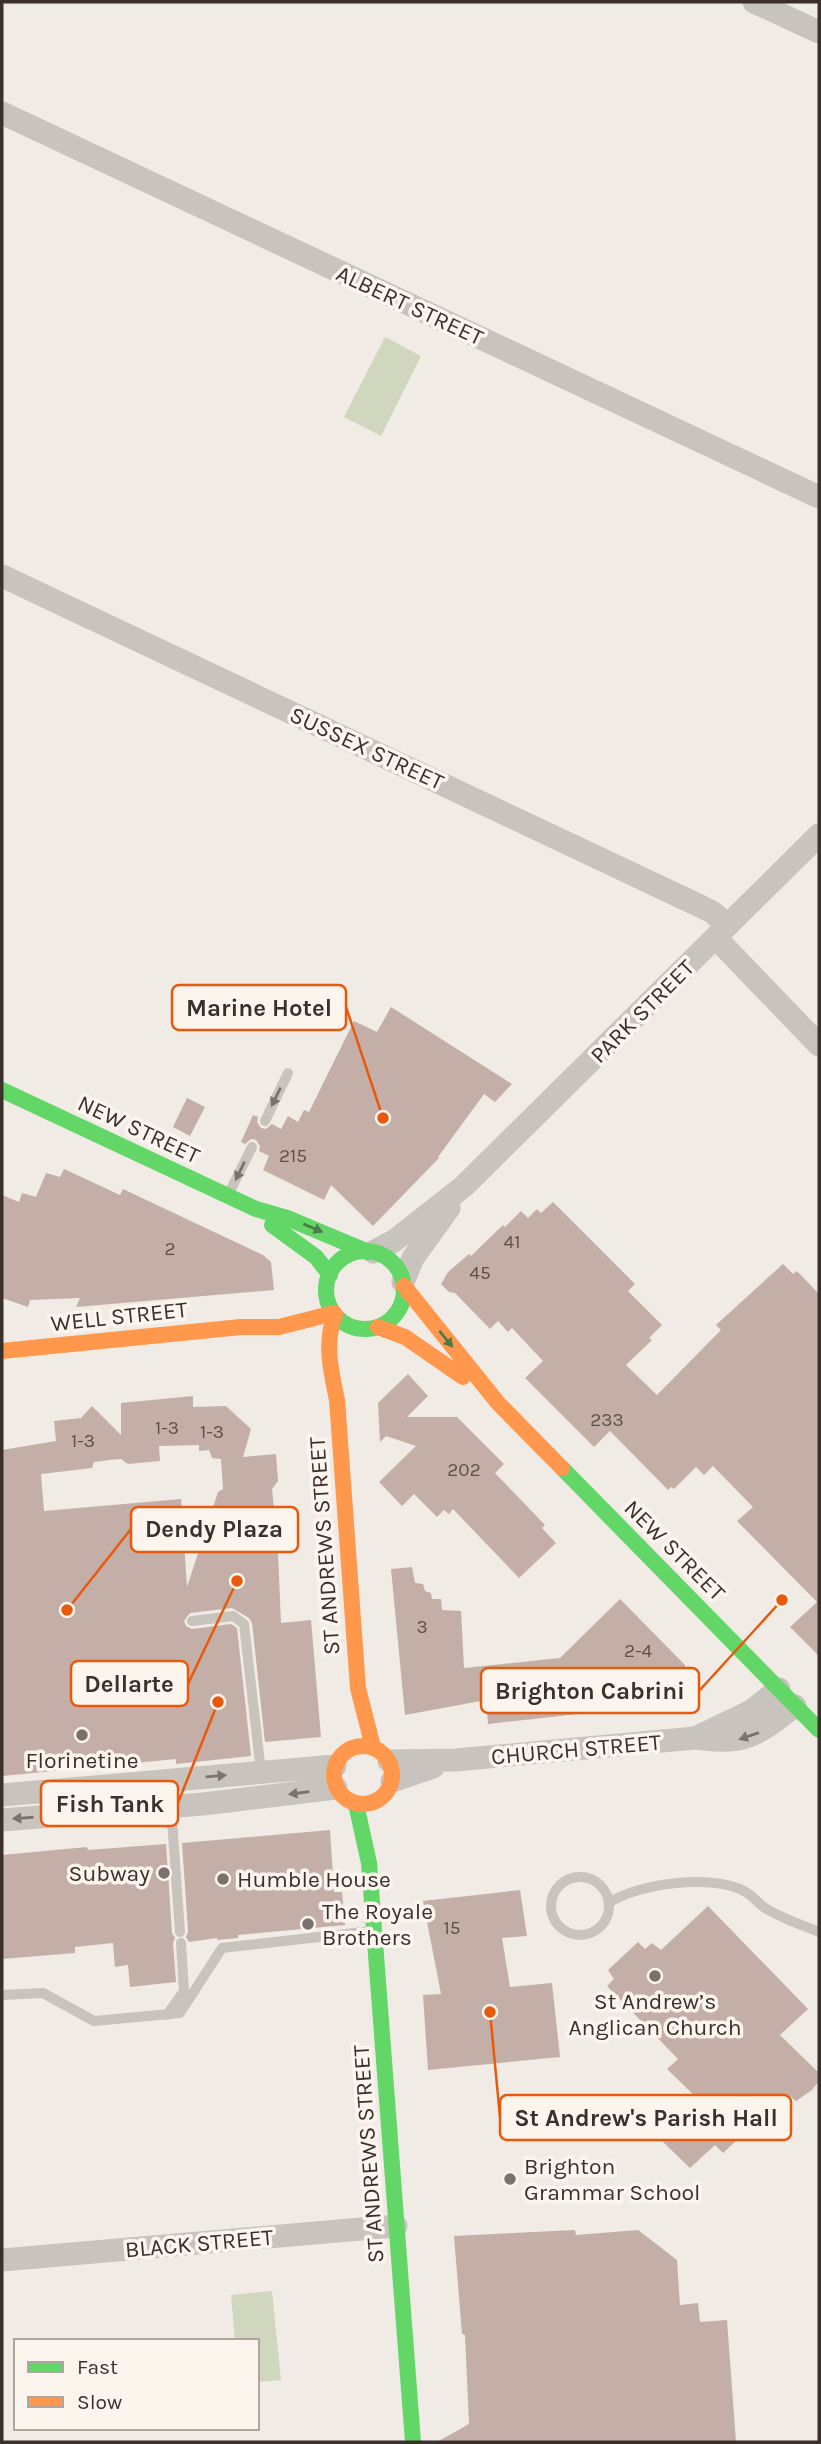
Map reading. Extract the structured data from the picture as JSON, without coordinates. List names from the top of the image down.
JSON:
{
  "streets": {
    "street": [
      "ALBERT STREET",
      "SUSSEX STREET",
      "PARK STREET",
      "NEW STREET",
      "WELL STREET",
      "ST ANDREWS STREET",
      "CHURCH STREET",
      "BLACK STREET"
    ]
  },
  "crossings": [
    ["SUSSEX STREET", "PARK STREET"],
    ["PARK STREET", "NEW STREET"],
    ["PARK STREET", "WELL STREET"],
    ["PARK STREET", "ST ANDREWS STREET"],
    ["NEW STREET", "WELL STREET"],
    ["NEW STREET", "ST ANDREWS STREET"],
    ["NEW STREET", "CHURCH STREET"],
    ["WELL STREET", "ST ANDREWS STREET"],
    ["ST ANDREWS STREET", "CHURCH STREET"],
    ["ST ANDREWS STREET", "BLACK STREET"]
  ],
  "places": [
    "Marine Hotel",
    "Dellarte",
    "Brighton Cabrini",
    "Dendy Plaza",
    "Fish Tank",
    "Florinetine",
    "Subway",
    "Humble House",
    "The Royale Brothers",
    "St Andrew’s Anglican Church",
    "St Andrew's Parish Hall",
    "Brighton Grammar School"
  ],
  "house_numbers": [
    "215",
    "41",
    "2",
    "45",
    "233",
    "1-3",
    "1-3",
    "1-3",
    "202",
    "3",
    "2-4",
    "15"
  ],
  "legend": ["Fast", "Slow"]
}
